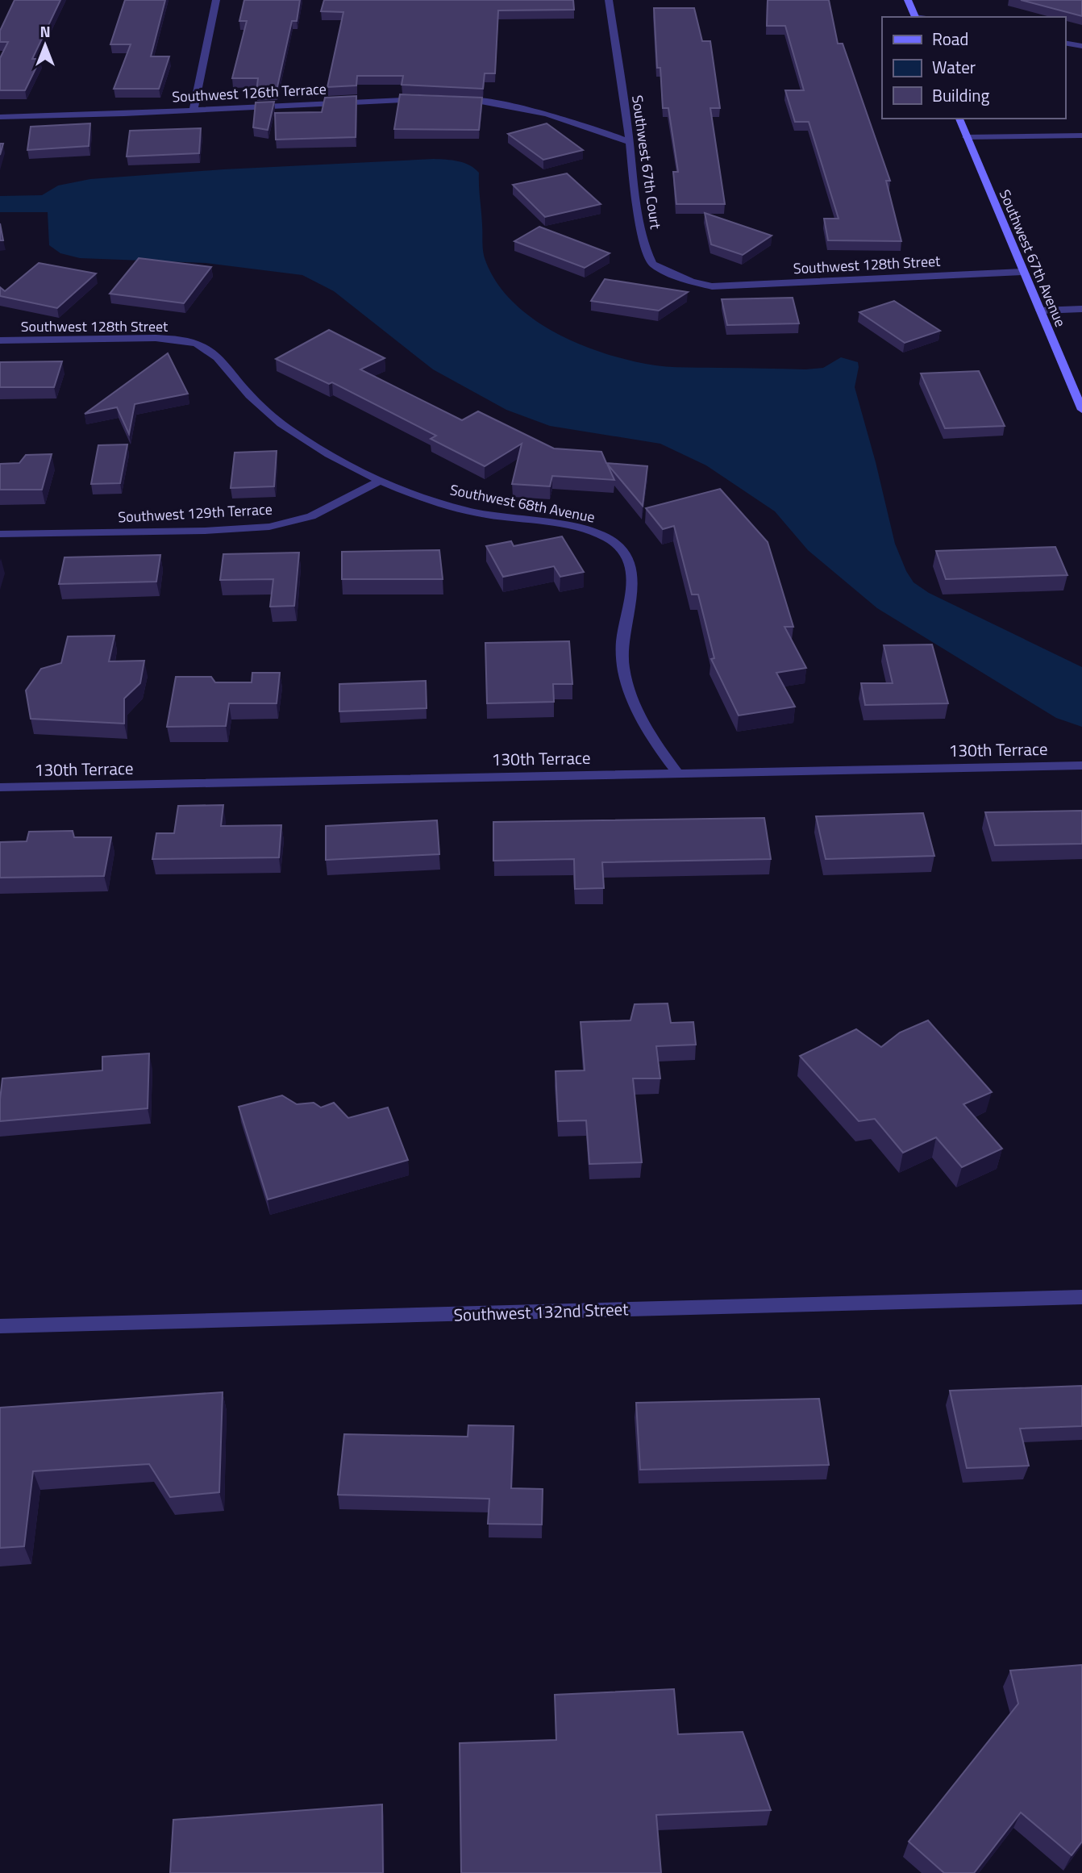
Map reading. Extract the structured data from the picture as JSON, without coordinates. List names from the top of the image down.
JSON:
{
  "streets": {
    "main road": ["Southwest 67th Avenue"],
    "street": [
      "Southwest 126th Terrace",
      "Southwest 67th Court",
      "Southwest 128th Street",
      "Southwest 68th Avenue",
      "Southwest 129th Terrace",
      "130th Terrace",
      "Southwest 132nd Street"
    ]
  },
  "crossings": [
    ["Southwest 67th Court", "Southwest 128th Street"],
    ["Southwest 67th Avenue", "Southwest 128th Street"],
    ["Southwest 128th Street", "Southwest 68th Avenue"],
    ["Southwest 68th Avenue", "Southwest 129th Terrace"],
    ["Southwest 68th Avenue", "130th Terrace"]
  ],
  "legend": ["Road", "Water", "Building"],
  "north": "top"
}
